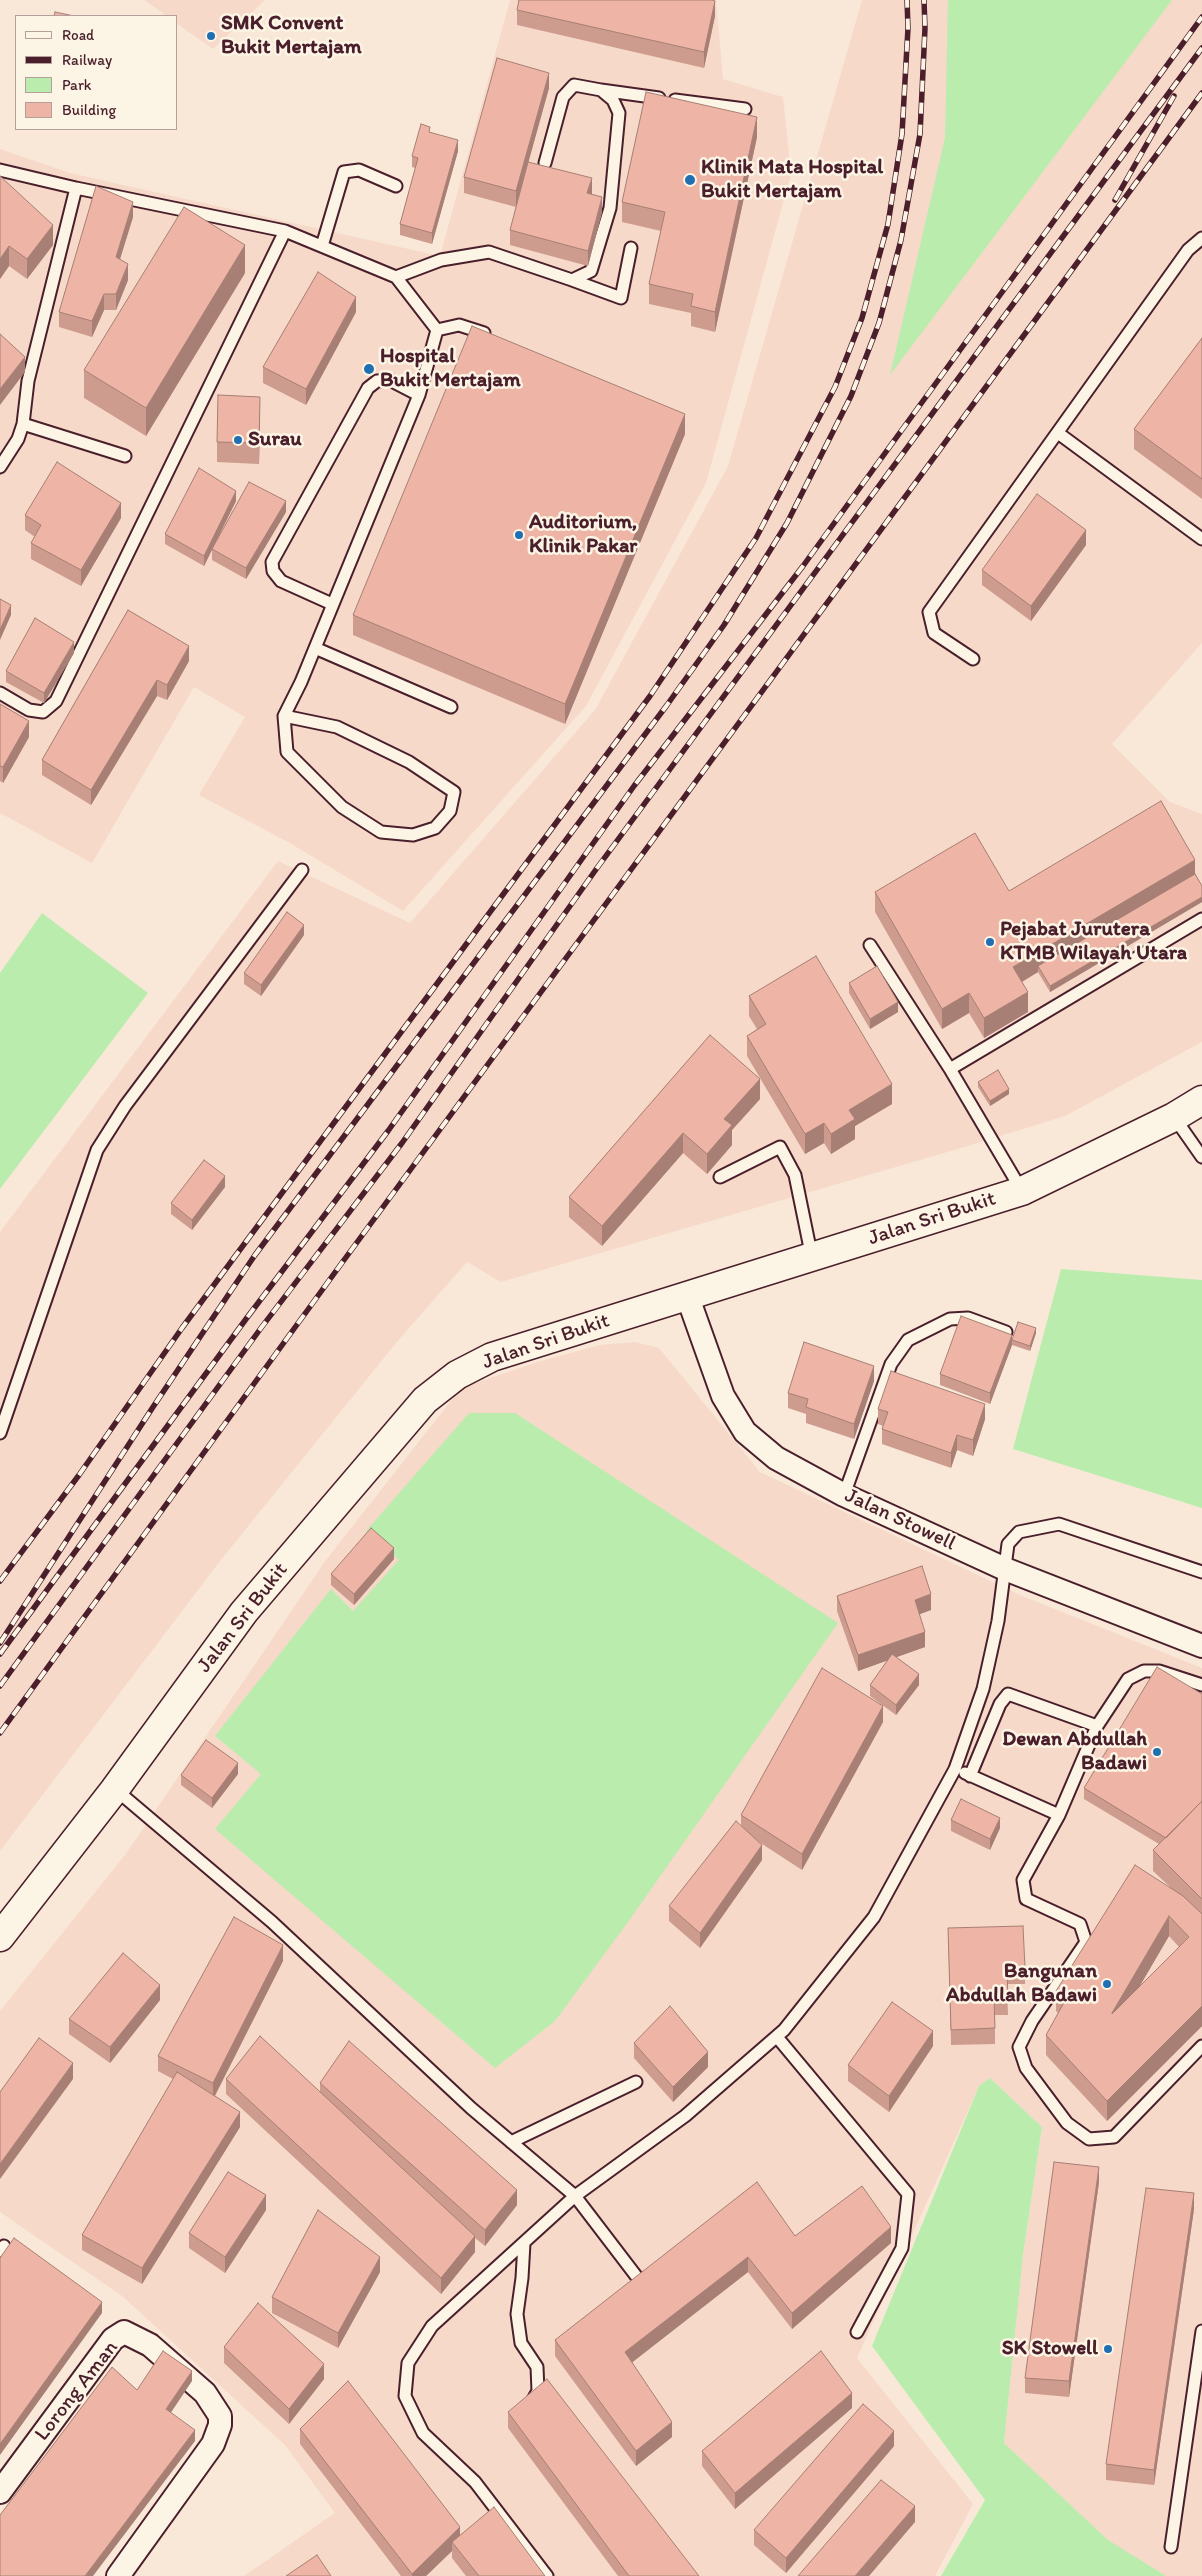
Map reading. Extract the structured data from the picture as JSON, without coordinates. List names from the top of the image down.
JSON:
{
  "streets": {
    "street": ["Jalan Sri Bukit", "Jalan Stowell", "Lorong Aman"]
  },
  "crossings": [
    ["Jalan Sri Bukit", "Jalan Stowell"]
  ],
  "places": [
    "SMK Convent Bukit Mertajam",
    "Klinik Mata Hospital Bukit Mertajam",
    "Hospital Bukit Mertajam",
    "Surau",
    "Auditorium, Klinik Pakar",
    "Pejabat Jurutera KTMB Wilayah Utara",
    "Dewan Abdullah Badawi",
    "Bangunan Abdullah Badawi",
    "SK Stowell"
  ],
  "legend": [
    "Road",
    "Railway",
    "Park",
    "Building"
  ]
}
